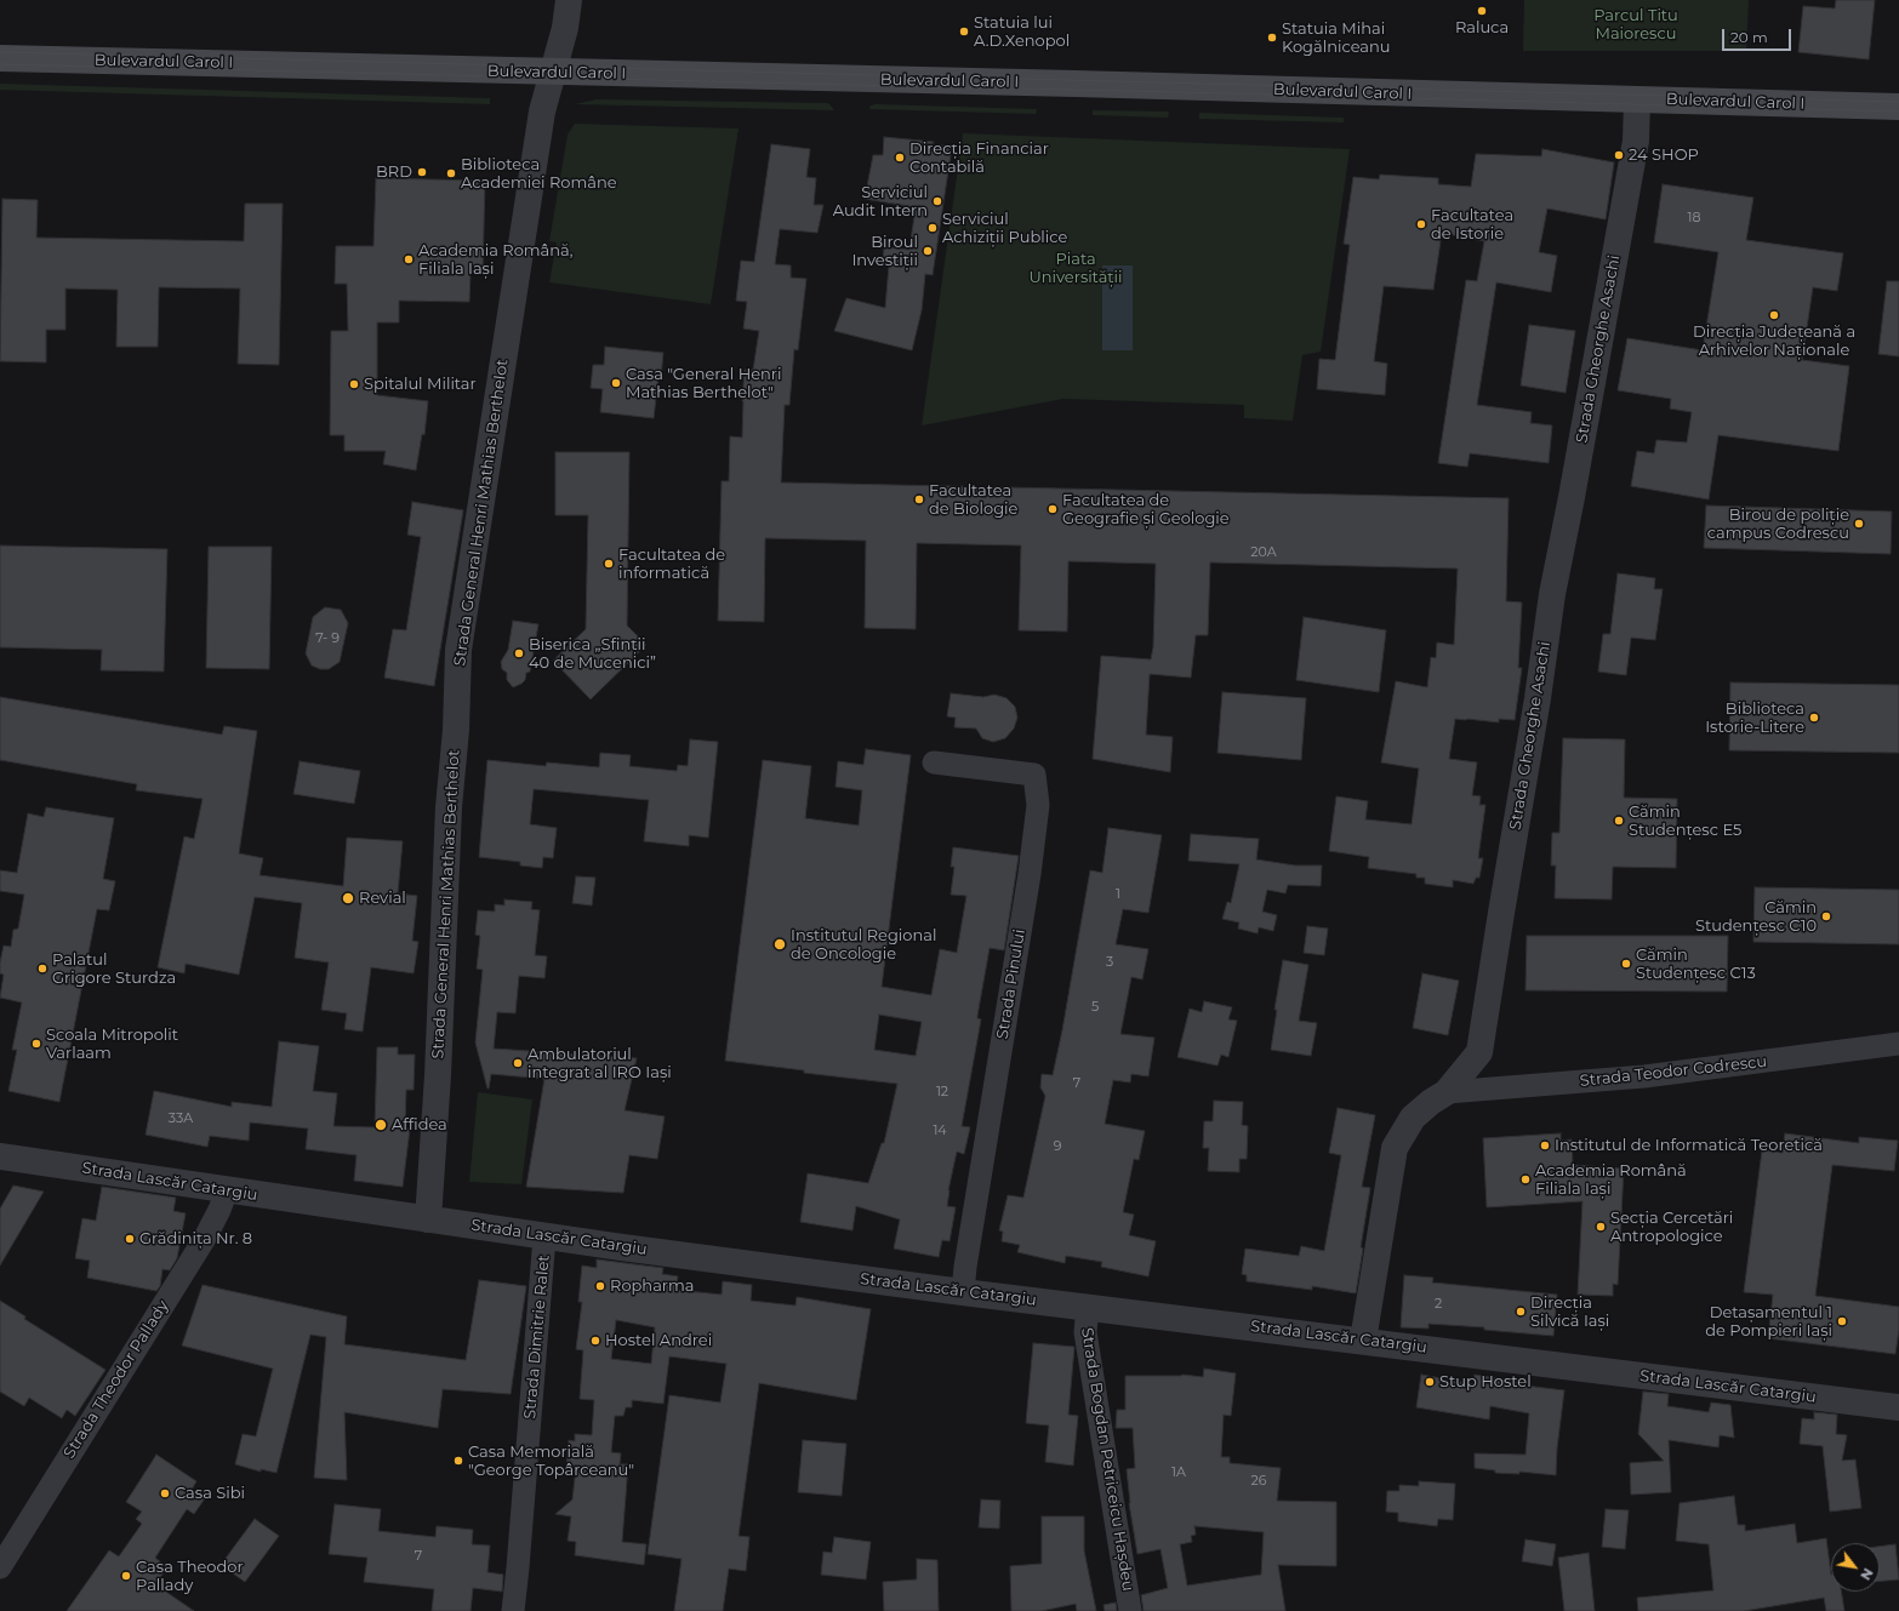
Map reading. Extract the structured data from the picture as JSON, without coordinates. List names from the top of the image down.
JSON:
{
  "streets": {
    "main road": ["Bulevardul Carol I"],
    "street": [
      "Strada Gheorghe Asachi",
      "Strada General Henri Mathias Berthelot",
      "Strada Pinului",
      "Strada Teodor Codrescu",
      "Strada Lascăr Catargiu",
      "Strada Dimitrie Ralet",
      "Strada Theodor Pallady",
      "Strada Bogdan Petriceicu Hașdeu"
    ]
  },
  "crossings": [
    ["Bulevardul Carol I", "Strada Gheorghe Asachi"],
    ["Bulevardul Carol I", "Strada General Henri Mathias Berthelot"],
    ["Strada Gheorghe Asachi", "Strada Teodor Codrescu"],
    ["Strada Gheorghe Asachi", "Strada Lascăr Catargiu"],
    ["Strada General Henri Mathias Berthelot", "Strada Lascăr Catargiu"],
    ["Strada Pinului", "Strada Lascăr Catargiu"],
    ["Strada Lascăr Catargiu", "Strada Dimitrie Ralet"],
    ["Strada Lascăr Catargiu", "Strada Theodor Pallady"],
    ["Strada Lascăr Catargiu", "Strada Bogdan Petriceicu Hașdeu"]
  ],
  "parks": ["Parcul Titu Maiorescu", "Piata Universității"],
  "places": [
    "Raluca",
    "Statuia lui A.D.Xenopol",
    "Statuia Mihai Kogălniceanu",
    "24 SHOP",
    "Direcția Financiar Contabilă",
    "BRD",
    "Biblioteca Academiei Române",
    "Serviciul Audit Intern",
    "Facultatea de Istorie",
    "Serviciul Achiziții Publice",
    "Biroul Investiții",
    "Academia Română, Filiala Iași",
    "Direcția Județeană a Arhivelor Naționale",
    "Casa \"General Henri Mathias Berthelot\"",
    "Spitalul Militar",
    "Facultatea de Biologie",
    "Facultatea de Geografie și Geologie",
    "Birou de poliție campus Codrescu",
    "Facultatea de informatică",
    "Biserica „Sfinții 40 de Mucenici”",
    "Biblioteca Istorie-Litere",
    "Cămin Studențesc E5",
    "Revial",
    "Cămin Studențesc C10",
    "Institutul Regional de Oncologie",
    "Cămin Studențesc C13",
    "Palatul Grigore Sturdza",
    "Scoala Mitropolit Varlaam",
    "Ambulatoriul integrat al IRO Iași",
    "Affidea",
    "Institutul de Informatică Teoretică",
    "Academia Română Filiala Iași",
    "Secția Cercetări Antropologice",
    "Grădinița Nr. 8",
    "Ropharma",
    "Direcția Silvică Iași",
    "Detașamentul 1 de Pompieri Iași",
    "Hostel Andrei",
    "Stup Hostel",
    "Casa Memorială \"George Topârceanu\"",
    "Casa Sibi",
    "Casa Theodor Pallady"
  ],
  "house_numbers": [
    "18",
    "20A",
    "7- 9",
    "1",
    "3",
    "5",
    "7",
    "12",
    "33A",
    "14",
    "9",
    "2",
    "1A",
    "26",
    "7"
  ],
  "scale_bar": "20 m",
  "north": "bottom right"
}
